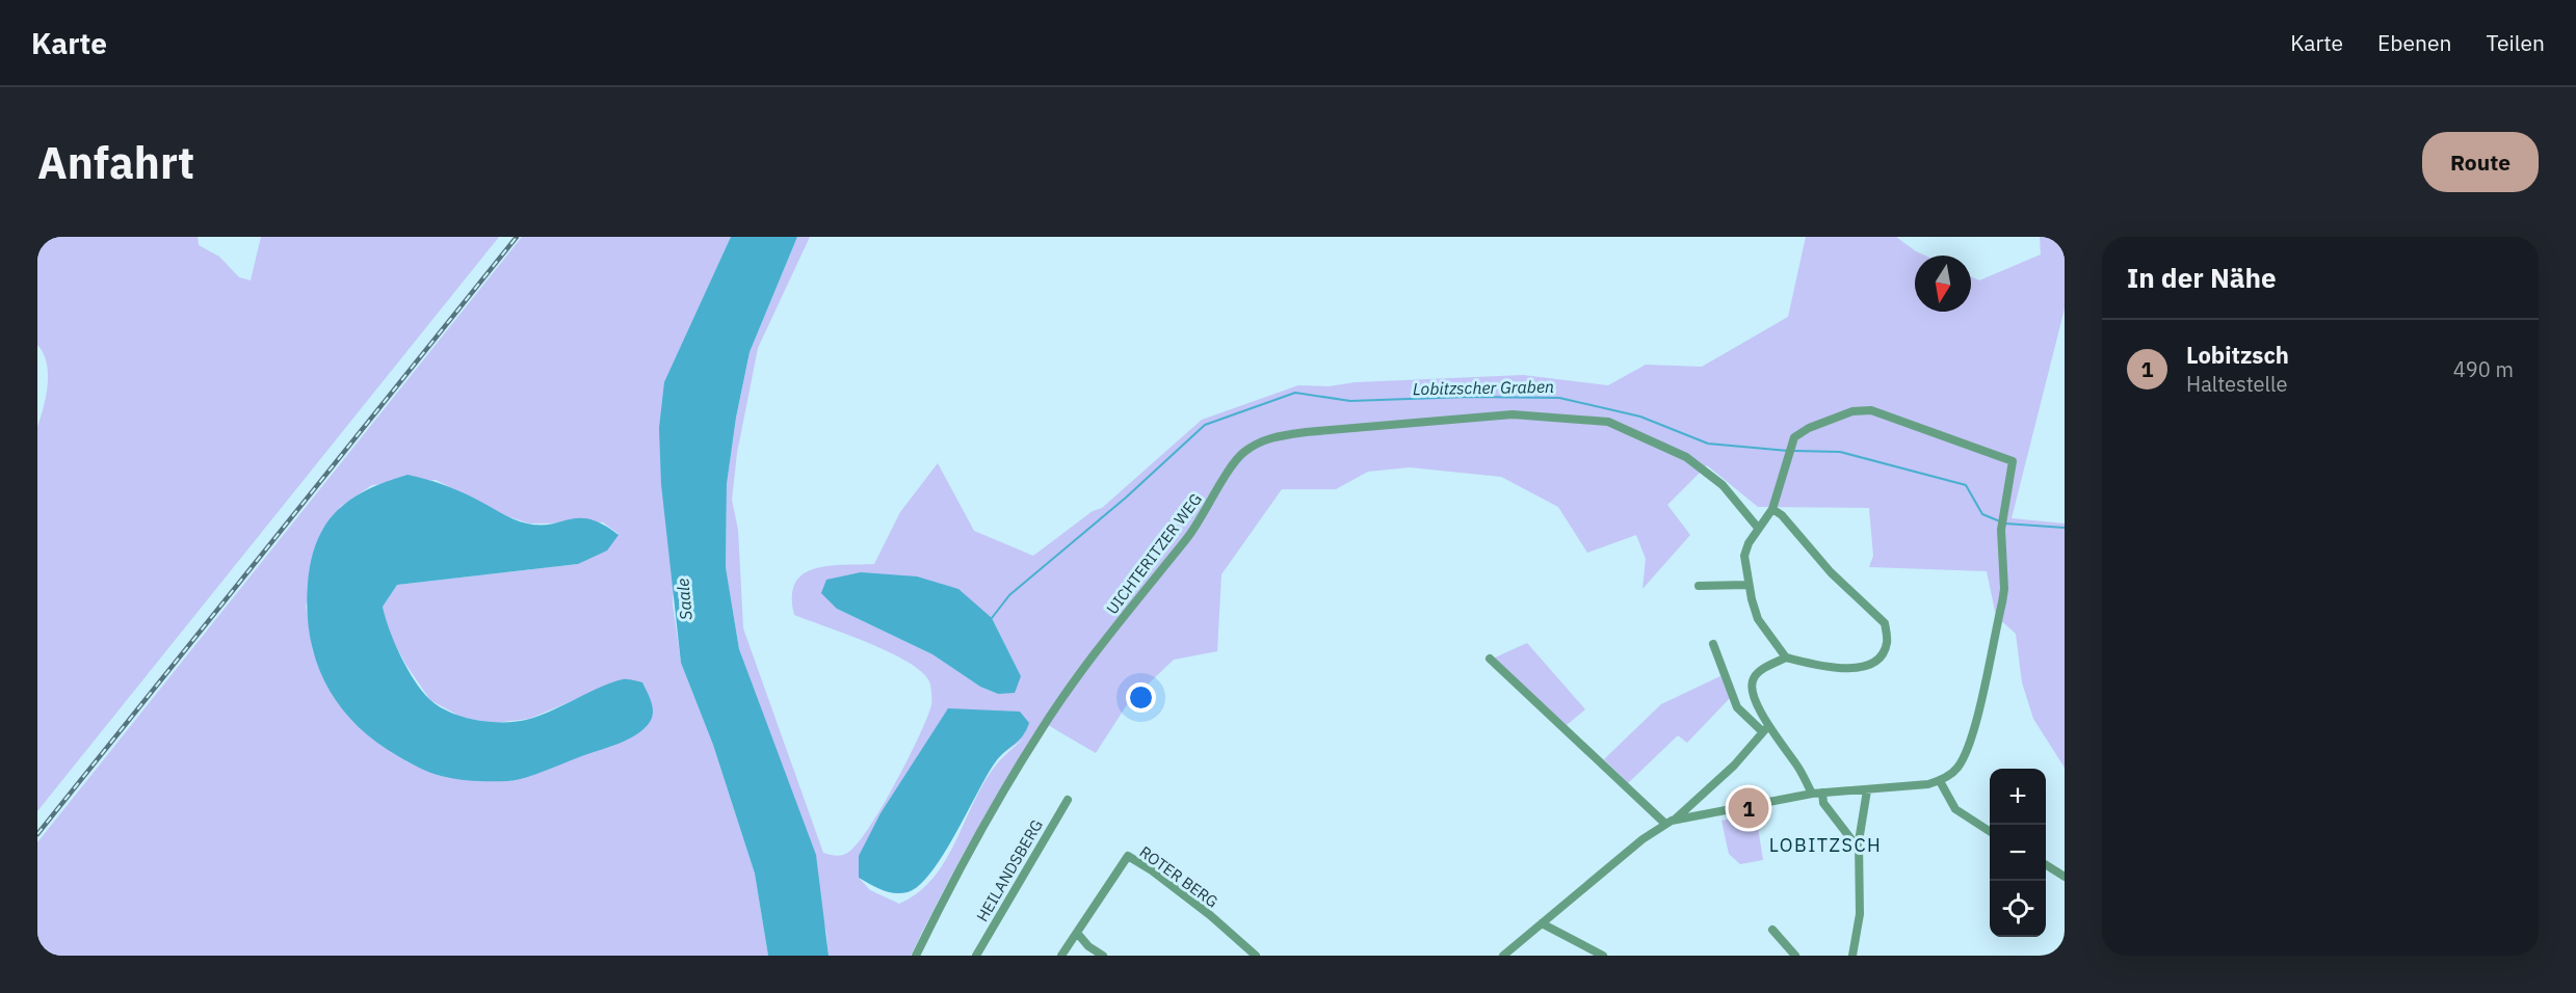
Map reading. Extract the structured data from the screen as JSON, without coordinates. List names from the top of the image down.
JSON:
{
  "streets": {
    "street": ["UICHTERITZER WEG", "HEILANDSBERG", "ROTER BERG"]
  },
  "districts": ["LOBITZSCH"],
  "water": ["Lobitzscher Graben", "Saale"],
  "north": "bottom",
  "page": {
    "header": "Karte",
    "nav": ["Karte", "Ebenen", "Teilen"],
    "buttons": "Route",
    "title": "Anfahrt",
    "heading": "In der Nähe",
    "list": [
      {
        "mark": "1",
        "name": "Lobitzsch",
        "note": "Haltestelle",
        "value": "490 m"
      }
    ],
    "map_buttons": ["+", "−"],
    "pins": "1"
  }
}
